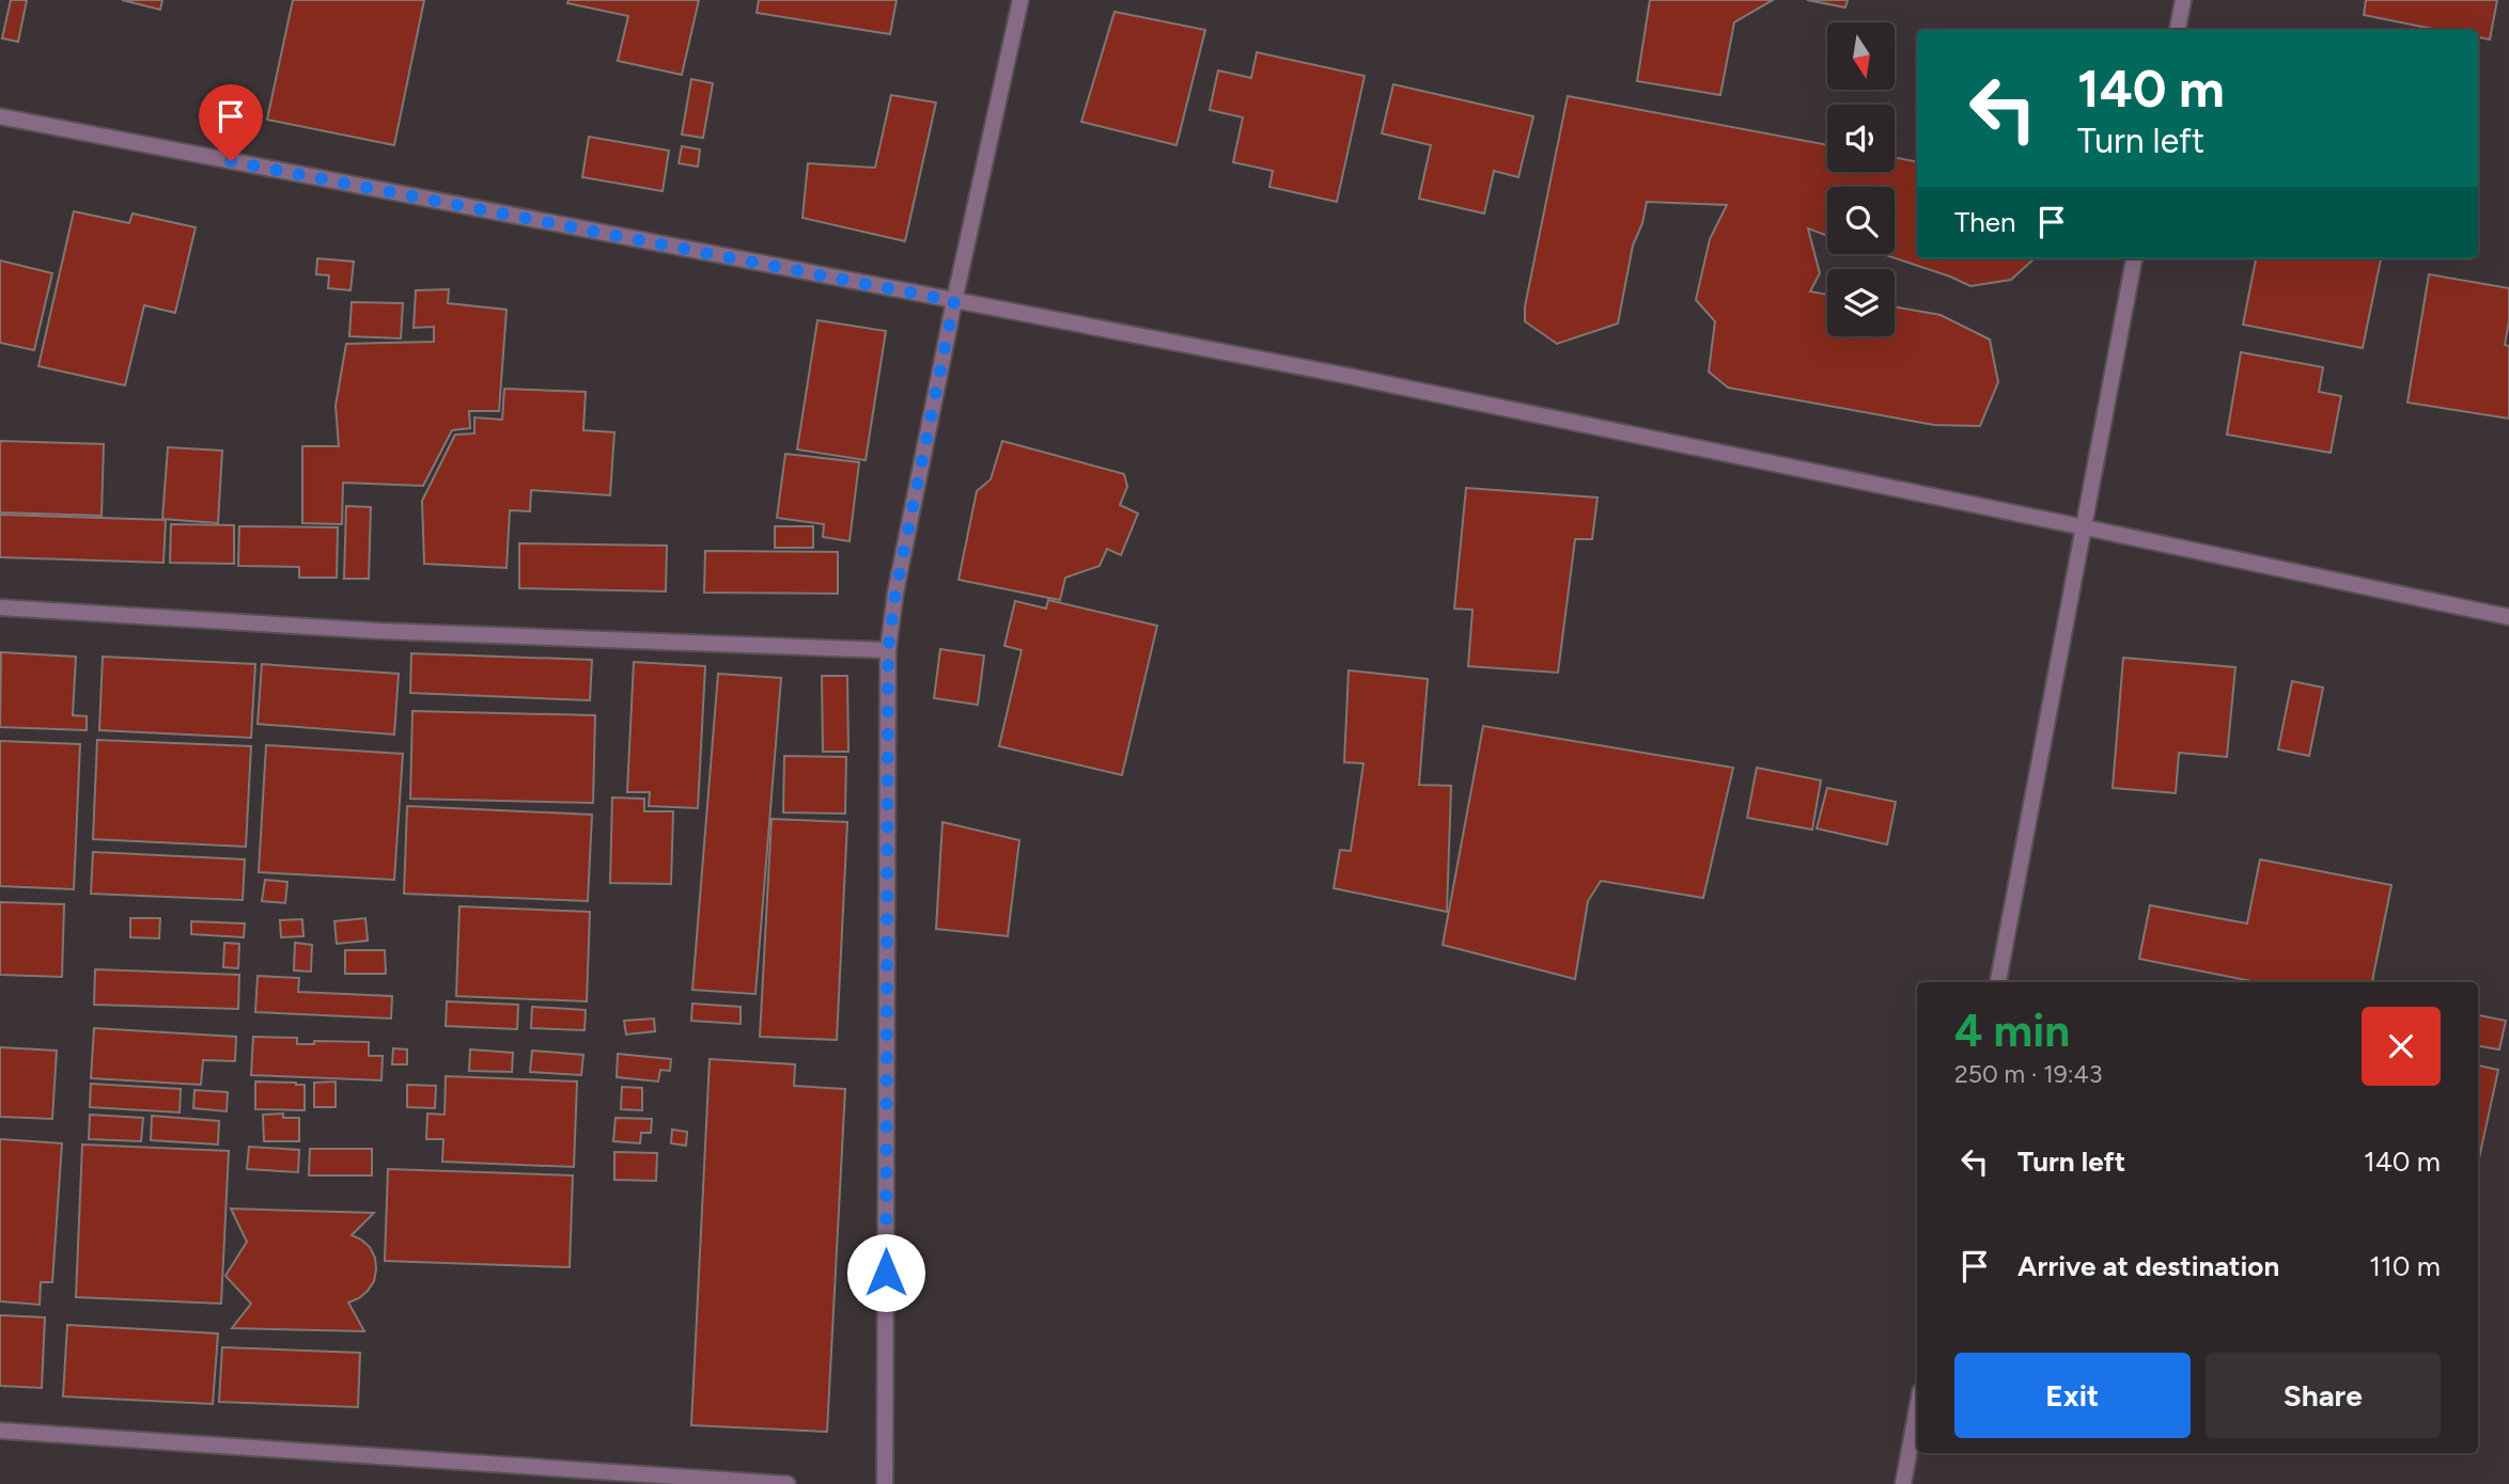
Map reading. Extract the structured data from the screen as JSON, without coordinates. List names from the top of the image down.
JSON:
{
  "north": "bottom",
  "page": {
    "turn": ["140 m", "Turn left"],
    "then": "Then",
    "heading": ["4 min", "250 m · 19:43"],
    "list": [
      {
        "name": "Turn left",
        "value": "140 m"
      },
      {
        "name": "Arrive at destination",
        "value": "110 m"
      }
    ],
    "buttons": ["Exit", "Share"]
  }
}
